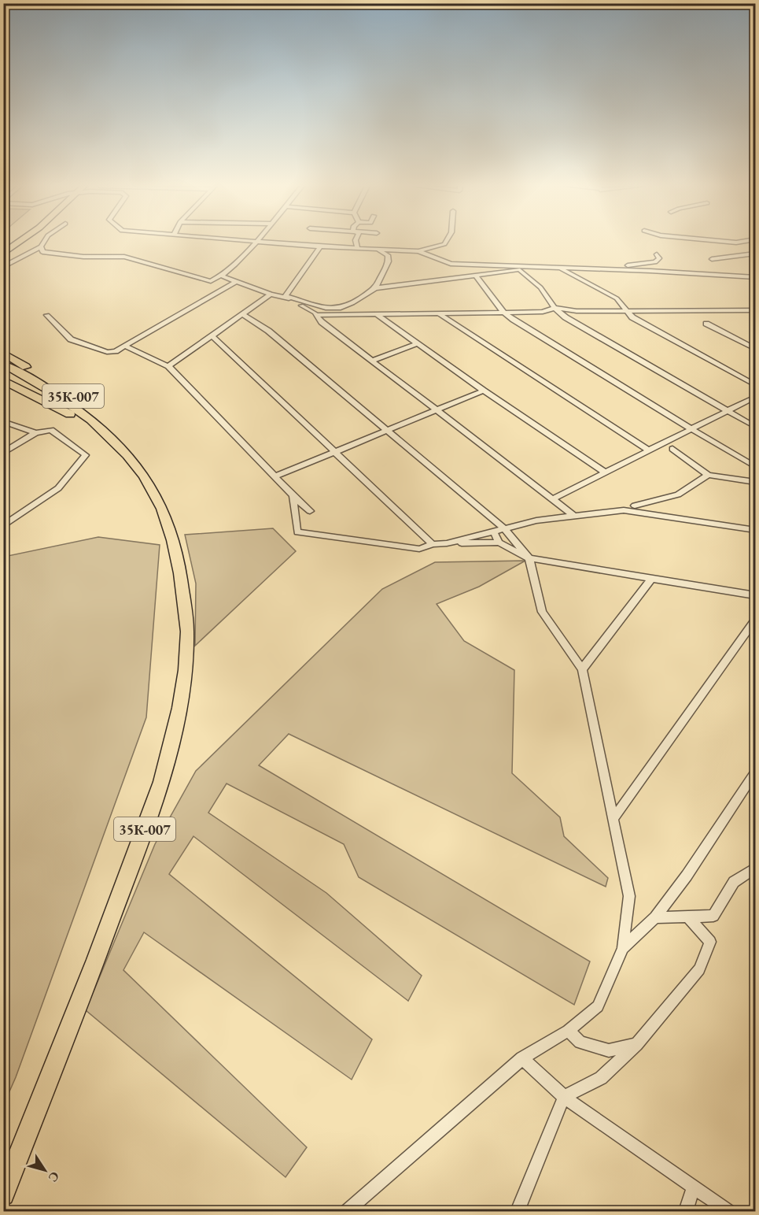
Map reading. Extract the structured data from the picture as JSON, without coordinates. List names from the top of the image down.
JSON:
{
  "streets": {
    "main road": ["35К-007"]
  },
  "north": "bottom right"
}
